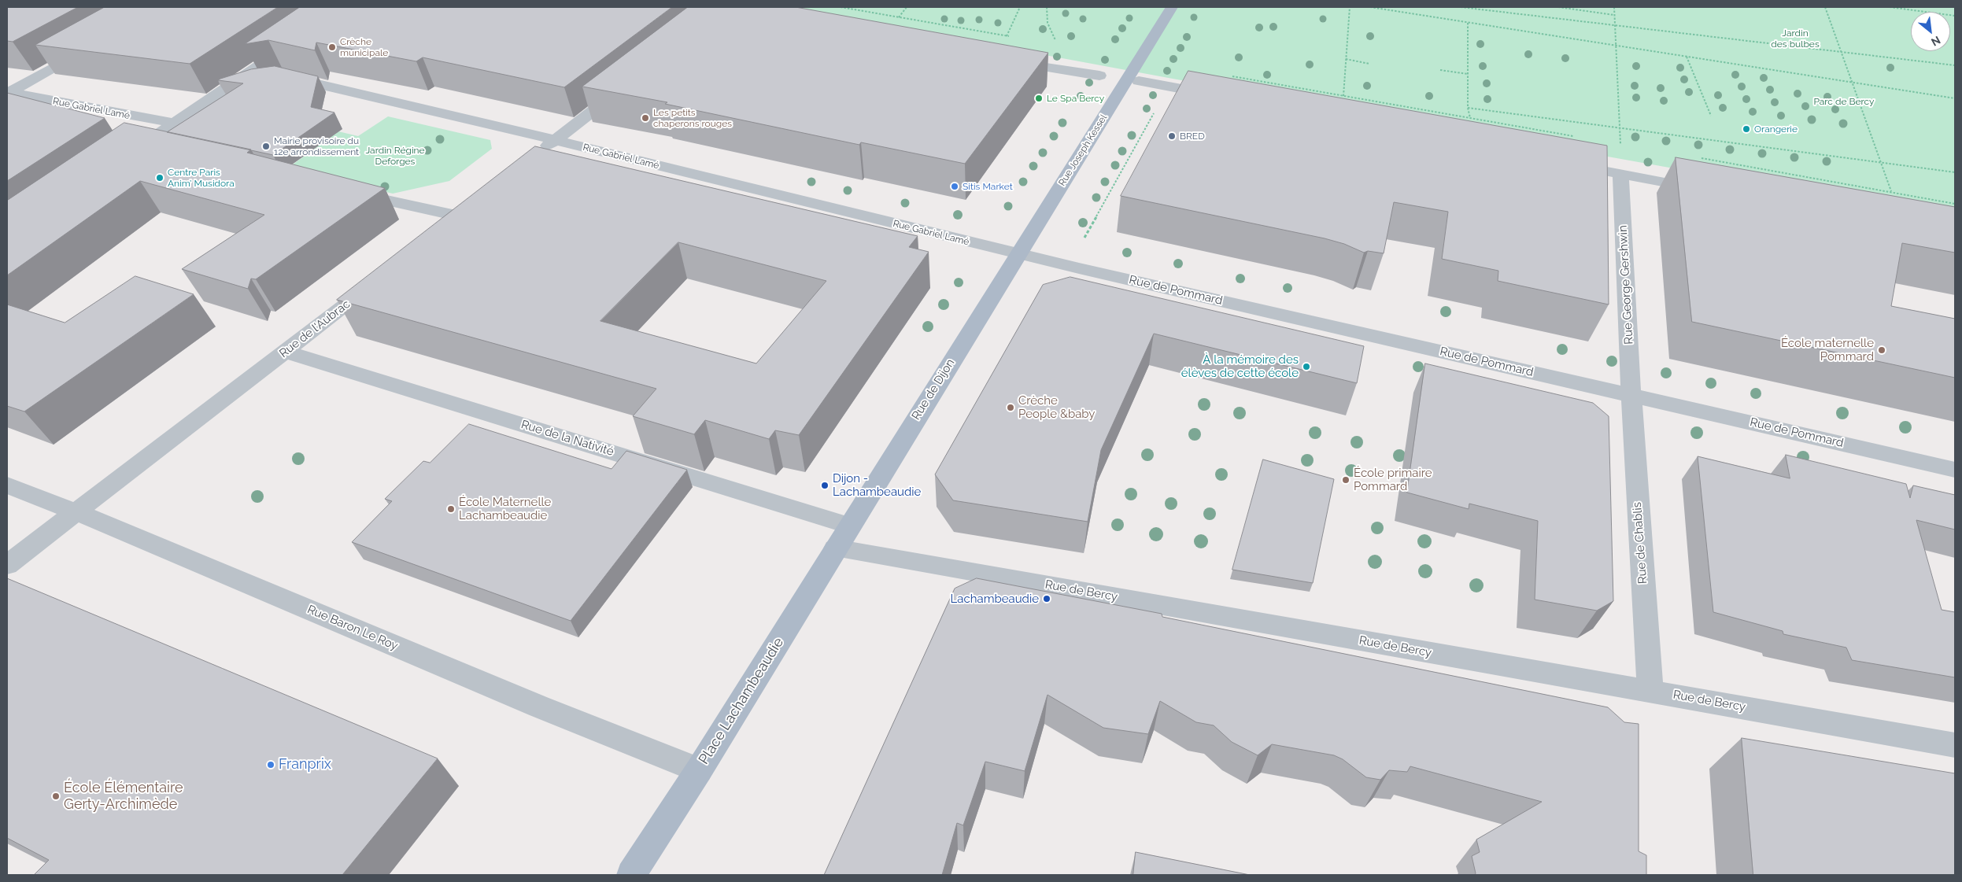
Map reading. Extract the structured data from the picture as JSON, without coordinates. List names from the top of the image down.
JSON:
{
  "streets": {
    "main road": ["Rue Joseph Kessel", "Rue de Dijon", "Place Lachambeaudie"],
    "street": [
      "Rue Gabriel Lamé",
      "Rue George Gershwin",
      "Rue de Pommard",
      "Rue de l'Aubrac",
      "Rue de la Nativité",
      "Rue de Chablis",
      "Rue de Bercy",
      "Rue Baron Le Roy"
    ]
  },
  "crossings": [
    ["Rue Gabriel Lamé", "Rue Joseph Kessel"],
    ["Rue Gabriel Lamé", "Rue de Pommard"],
    ["Rue Gabriel Lamé", "Rue de Dijon"],
    ["Rue Joseph Kessel", "Rue de Pommard"],
    ["Rue Joseph Kessel", "Rue de Dijon"],
    ["Rue George Gershwin", "Rue de Pommard"],
    ["Rue George Gershwin", "Rue de Chablis"],
    ["Rue de Pommard", "Rue de Dijon"],
    ["Rue de Pommard", "Rue de Chablis"],
    ["Rue de l'Aubrac", "Rue de la Nativité"],
    ["Rue de l'Aubrac", "Rue Baron Le Roy"],
    ["Rue de Dijon", "Rue de la Nativité"],
    ["Rue de Dijon", "Place Lachambeaudie"],
    ["Rue de la Nativité", "Place Lachambeaudie"],
    ["Rue de Chablis", "Rue de Bercy"],
    ["Rue de Bercy", "Place Lachambeaudie"],
    ["Rue Baron Le Roy", "Place Lachambeaudie"]
  ],
  "parks": ["Jardin des bulbes", "Parc de Bercy", "Jardin Régine Deforges"],
  "places": [
    "Crèche municipale",
    "Le Spa Bercy",
    "Les petits chaperons rouges",
    "Orangerie",
    "BRED",
    "Mairie provisoire du 12e arrondissement",
    "Centre Paris Anim’ Musidora",
    "Sitis Market",
    "École maternelle Pommard",
    "À la mémoire des élèves de cette école",
    "Crèche People &baby",
    "École primaire Pommard",
    "Dijon - Lachambeaudie",
    "École Maternelle Lachambeaudie",
    "Lachambeaudie",
    "Franprix",
    "École Élémentaire Gerty-Archimède"
  ],
  "north": "bottom right"
}
